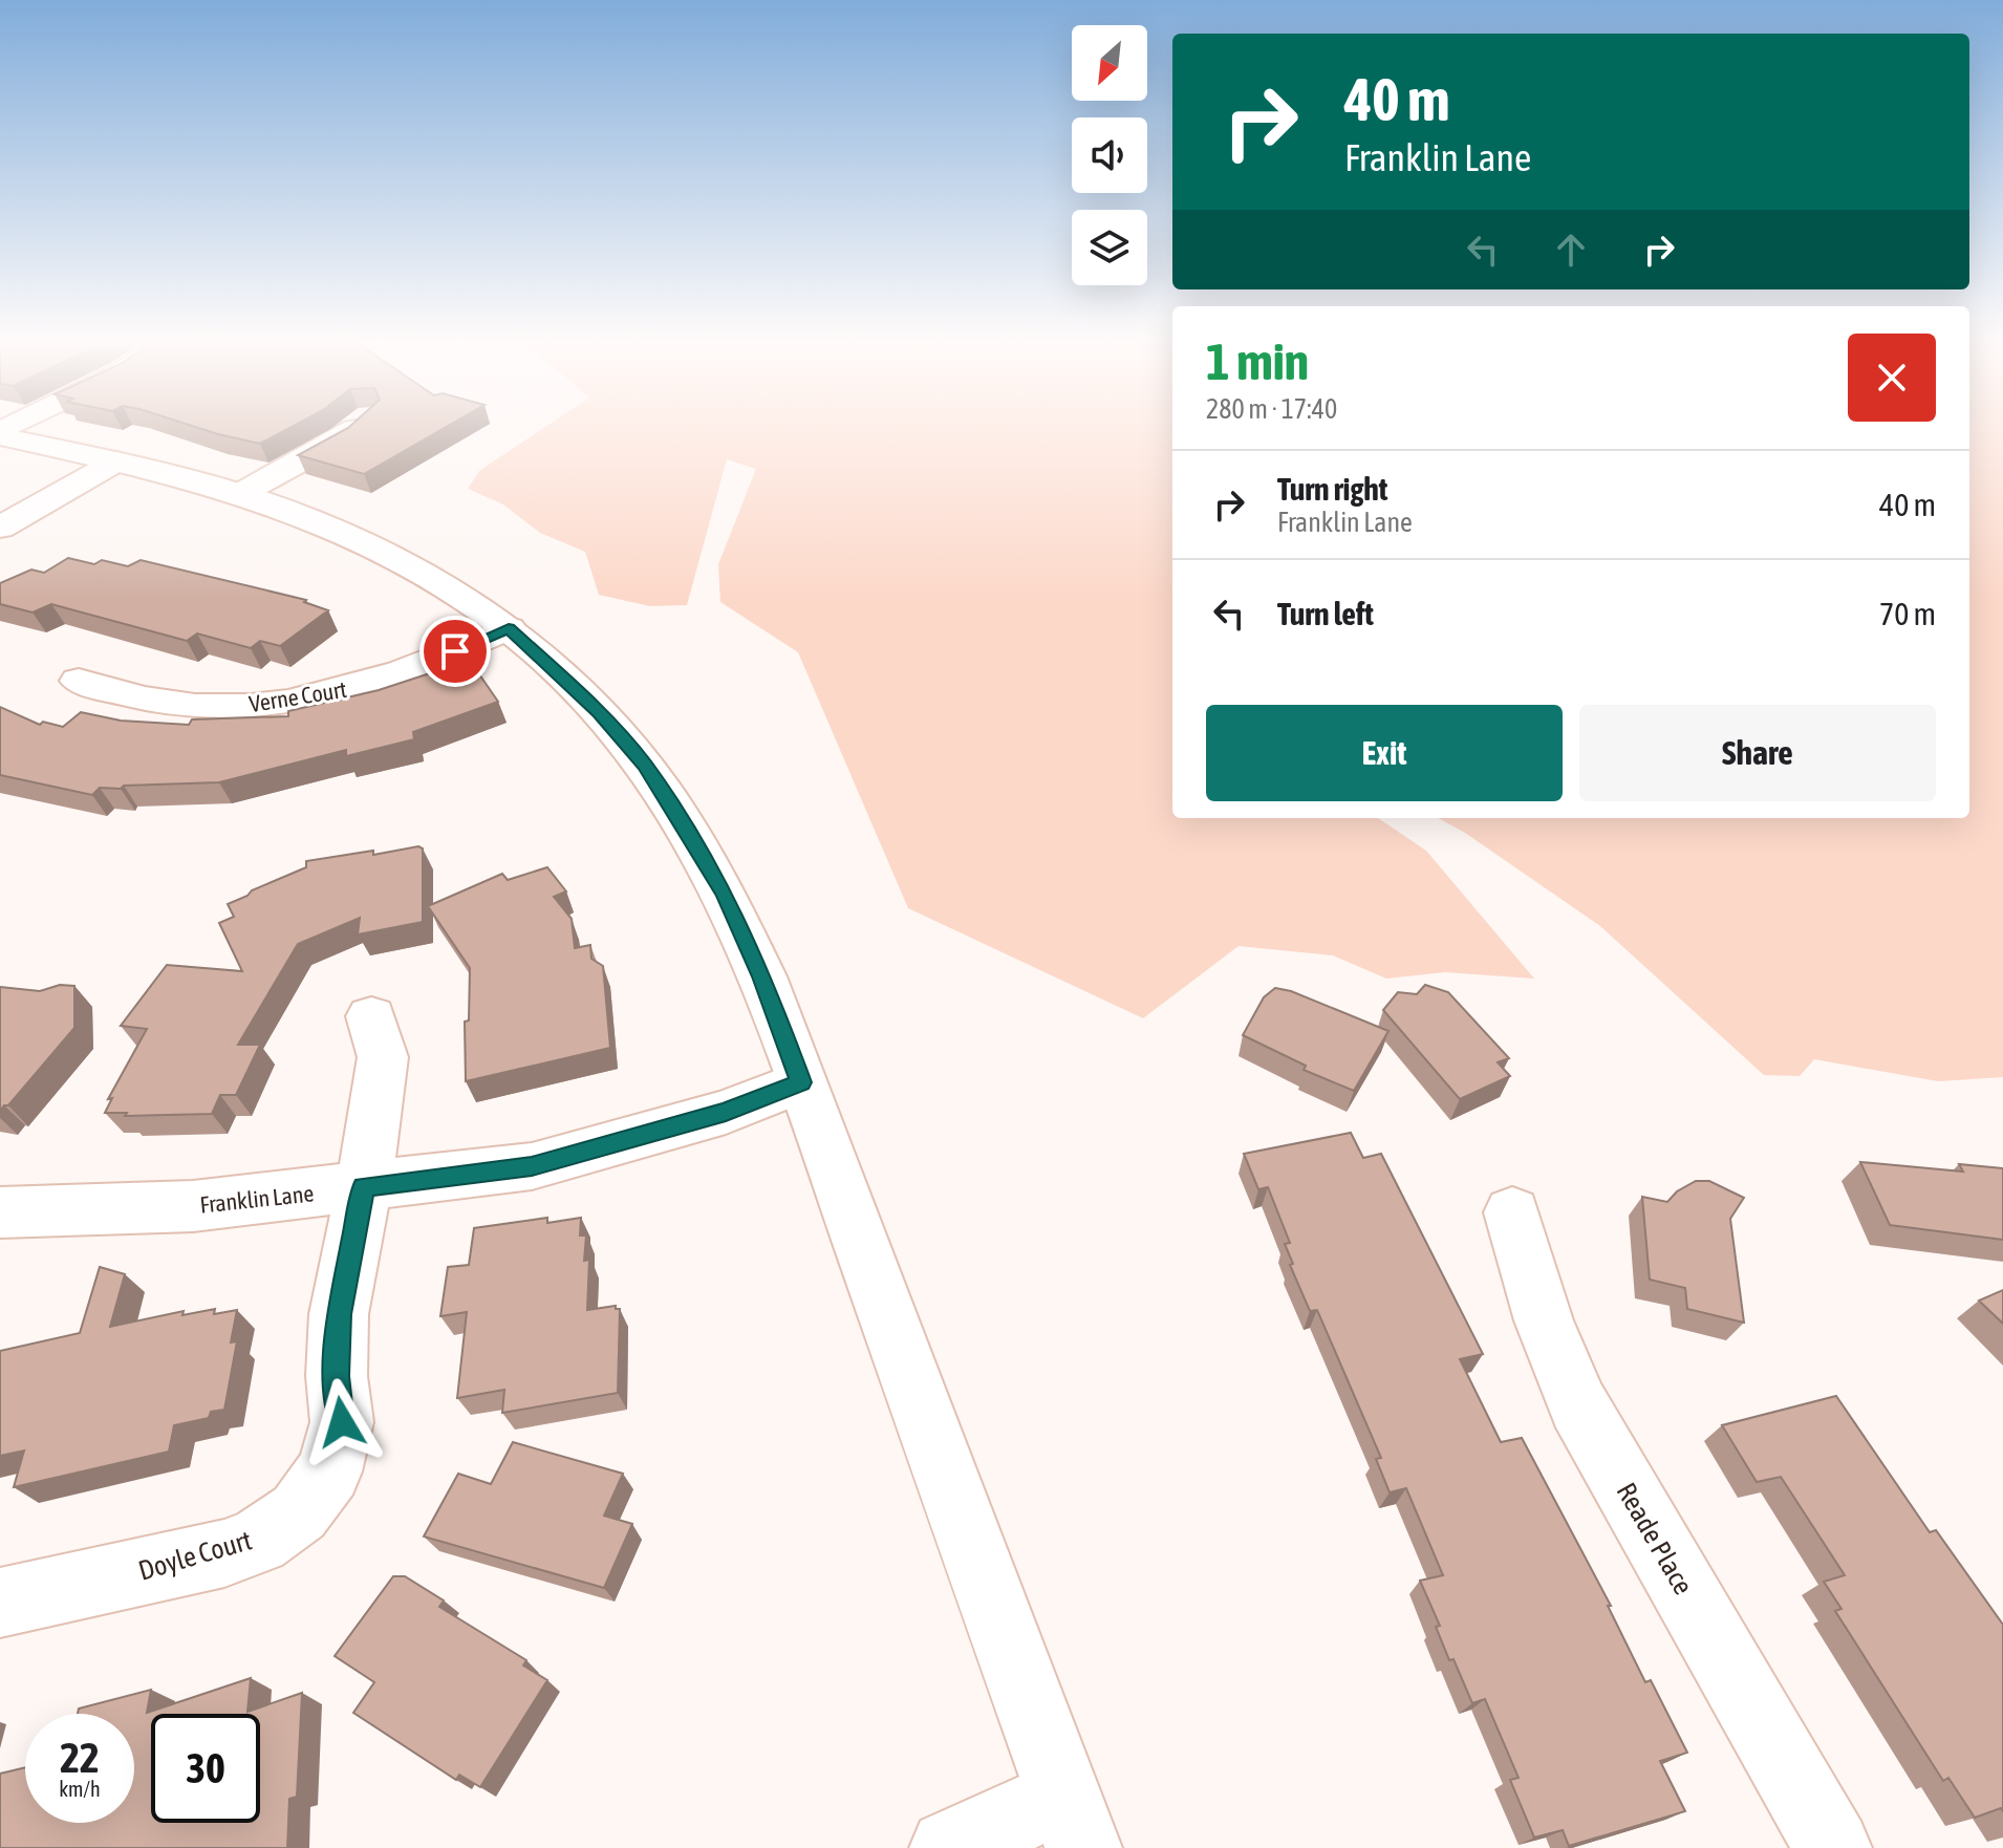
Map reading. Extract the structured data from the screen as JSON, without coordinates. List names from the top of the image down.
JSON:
{
  "streets": {
    "street": [
      "Verne Court",
      "Franklin Lane",
      "Reade Place",
      "Doyle Court"
    ]
  },
  "crossings": [
    ["Franklin Lane", "Doyle Court"]
  ],
  "north": "bottom left",
  "page": {
    "turn": ["40 m", "Franklin Lane"],
    "heading": ["1 min", "280 m · 17:40"],
    "list": [
      {
        "name": "Turn right",
        "note": "Franklin Lane",
        "value": "40 m"
      },
      {
        "name": "Turn left",
        "value": "70 m"
      }
    ],
    "buttons": ["Exit", "Share"],
    "speed": "22 km/h",
    "limit": "30"
  }
}
